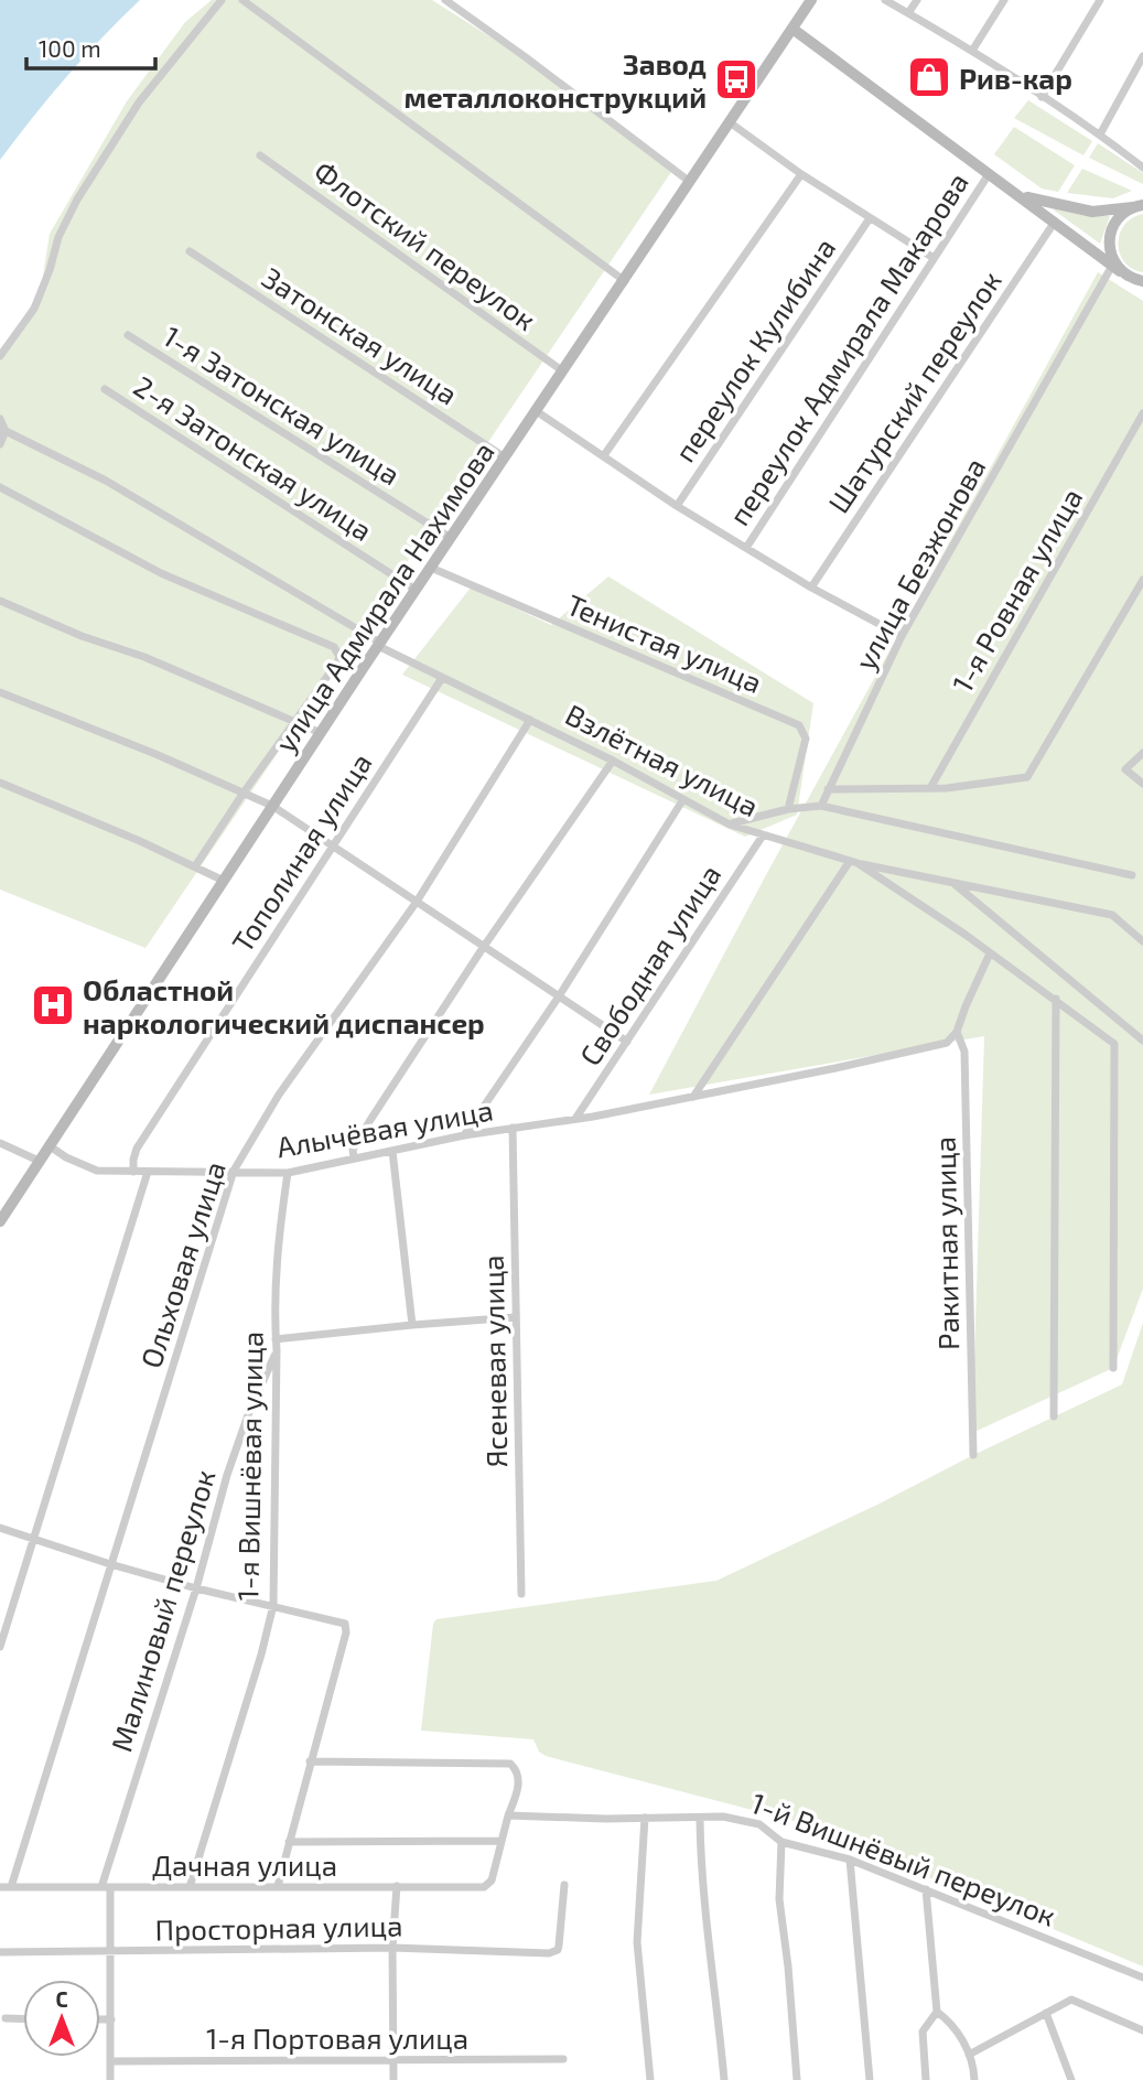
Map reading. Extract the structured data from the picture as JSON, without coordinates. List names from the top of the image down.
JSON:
{
  "streets": {
    "main road": ["улица Адмирала Нахимова"],
    "street": [
      "Флотский переулок",
      "Затонская улица",
      "переулок Адмирала Макарова",
      "переулок Кулибина",
      "Шатурский переулок",
      "1-я Затонская улица",
      "2-я Затонская улица",
      "улица Безжонова",
      "1-я Ровная улица",
      "Тенистая улица",
      "Взлётная улица",
      "Тополиная улица",
      "Свободная улица",
      "Алычёвая улица",
      "Ракитная улица",
      "Ольховая улица",
      "Ясеневая улица",
      "1-я Вишнёвая улица",
      "Малиновый переулок",
      "1-й Вишнёвый переулок",
      "Дачная улица",
      "Просторная улица",
      "1-я Портовая улица"
    ]
  },
  "crossings": [
    ["Флотский переулок", "улица Адмирала Нахимова"],
    ["Затонская улица", "улица Адмирала Нахимова"],
    ["1-я Затонская улица", "улица Адмирала Нахимова"],
    ["2-я Затонская улица", "улица Адмирала Нахимова"],
    ["улица Адмирала Нахимова", "Тенистая улица"],
    ["улица Адмирала Нахимова", "Взлётная улица"],
    ["улица Адмирала Нахимова", "Алычёвая улица"],
    ["Взлётная улица", "Тополиная улица"],
    ["Взлётная улица", "Свободная улица"],
    ["Взлётная улица", "Ракитная улица"],
    ["Взлётная улица", "Ольховая улица"],
    ["Тополиная улица", "Алычёвая улица"],
    ["Свободная улица", "Алычёвая улица"],
    ["Алычёвая улица", "Ракитная улица"],
    ["Алычёвая улица", "Ольховая улица"],
    ["Алычёвая улица", "Ясеневая улица"],
    ["Алычёвая улица", "1-я Вишнёвая улица"],
    ["Ольховая улица", "Дачная улица"],
    ["1-я Вишнёвая улица", "Малиновый переулок"],
    ["1-я Вишнёвая улица", "Дачная улица"],
    ["Малиновый переулок", "Дачная улица"],
    ["Малиновый переулок", "Просторная улица"],
    ["Малиновый переулок", "1-я Портовая улица"]
  ],
  "places": {
    "shop": ["Рив-кар"],
    "bus stop": ["Завод металлоконструкций"],
    "hospital": ["Областной наркологический диспансер"]
  },
  "scale_bar": "100 m",
  "north": "top"
}
